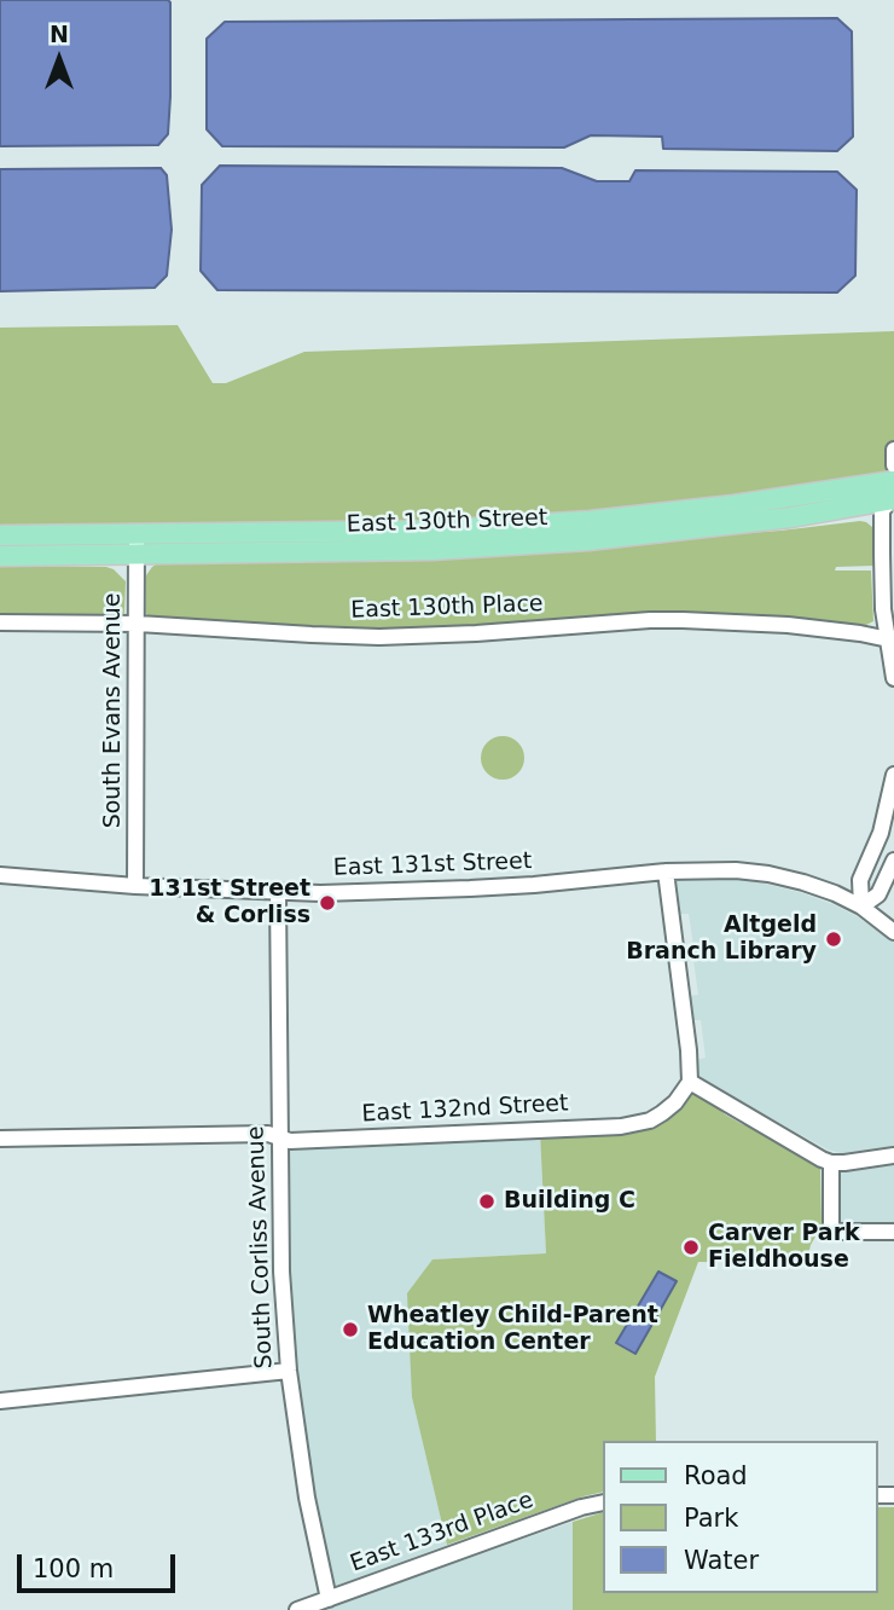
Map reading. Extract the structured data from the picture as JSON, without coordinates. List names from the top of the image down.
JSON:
{
  "streets": {
    "main road": ["East 130th Street"],
    "street": [
      "East 130th Place",
      "South Evans Avenue",
      "East 131st Street",
      "East 132nd Street",
      "South Corliss Avenue",
      "East 133rd Place"
    ]
  },
  "crossings": [
    ["East 130th Street", "South Evans Avenue"],
    ["East 130th Place", "South Evans Avenue"],
    ["South Evans Avenue", "East 131st Street"],
    ["East 131st Street", "South Corliss Avenue"],
    ["East 132nd Street", "South Corliss Avenue"],
    ["South Corliss Avenue", "East 133rd Place"]
  ],
  "places": [
    "131st Street & Corliss",
    "Altgeld Branch Library",
    "Building C",
    "Carver Park Fieldhouse",
    "Wheatley Child-Parent Education Center"
  ],
  "legend": ["Road", "Park", "Water"],
  "scale_bar": "100 m",
  "north": "top"
}
